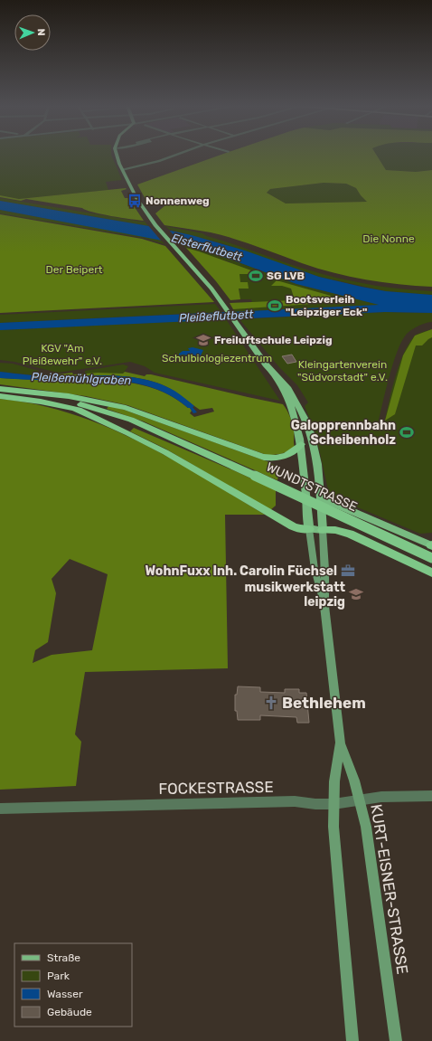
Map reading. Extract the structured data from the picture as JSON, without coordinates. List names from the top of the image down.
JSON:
{
  "streets": {
    "highway": ["WUNDTSTRASSE"],
    "main road": ["KURT-EISNER-STRASSE"],
    "street": ["FOCKESTRASSE"]
  },
  "crossings": [
    ["FOCKESTRASSE", "KURT-EISNER-STRASSE"]
  ],
  "water": ["Elsterflutbett", "Pleißeflutbett", "Pleißemühlgraben"],
  "parks": [
    "Die Nonne",
    "Der Beipert",
    "KGV \"Am Pleißewehr\" e.V.",
    "Schulbiologiezentrum",
    "Kleingartenverein \"Südvorstadt\" e.V."
  ],
  "places": {
    "bus stop": ["Nonnenweg"],
    "sports": ["SG LVB", "Bootsverleih \"Leipziger Eck\"", "Galopprennbahn Scheibenholz"],
    "school or university": ["Freiluftschule Leipzig", "musikwerkstatt leipzig"],
    "office": ["WohnFuxx Inh. Carolin Füchsel"],
    "church": ["Bethlehem"]
  },
  "legend": [
    "Straße",
    "Park",
    "Wasser",
    "Gebäude"
  ],
  "north": "right"
}
